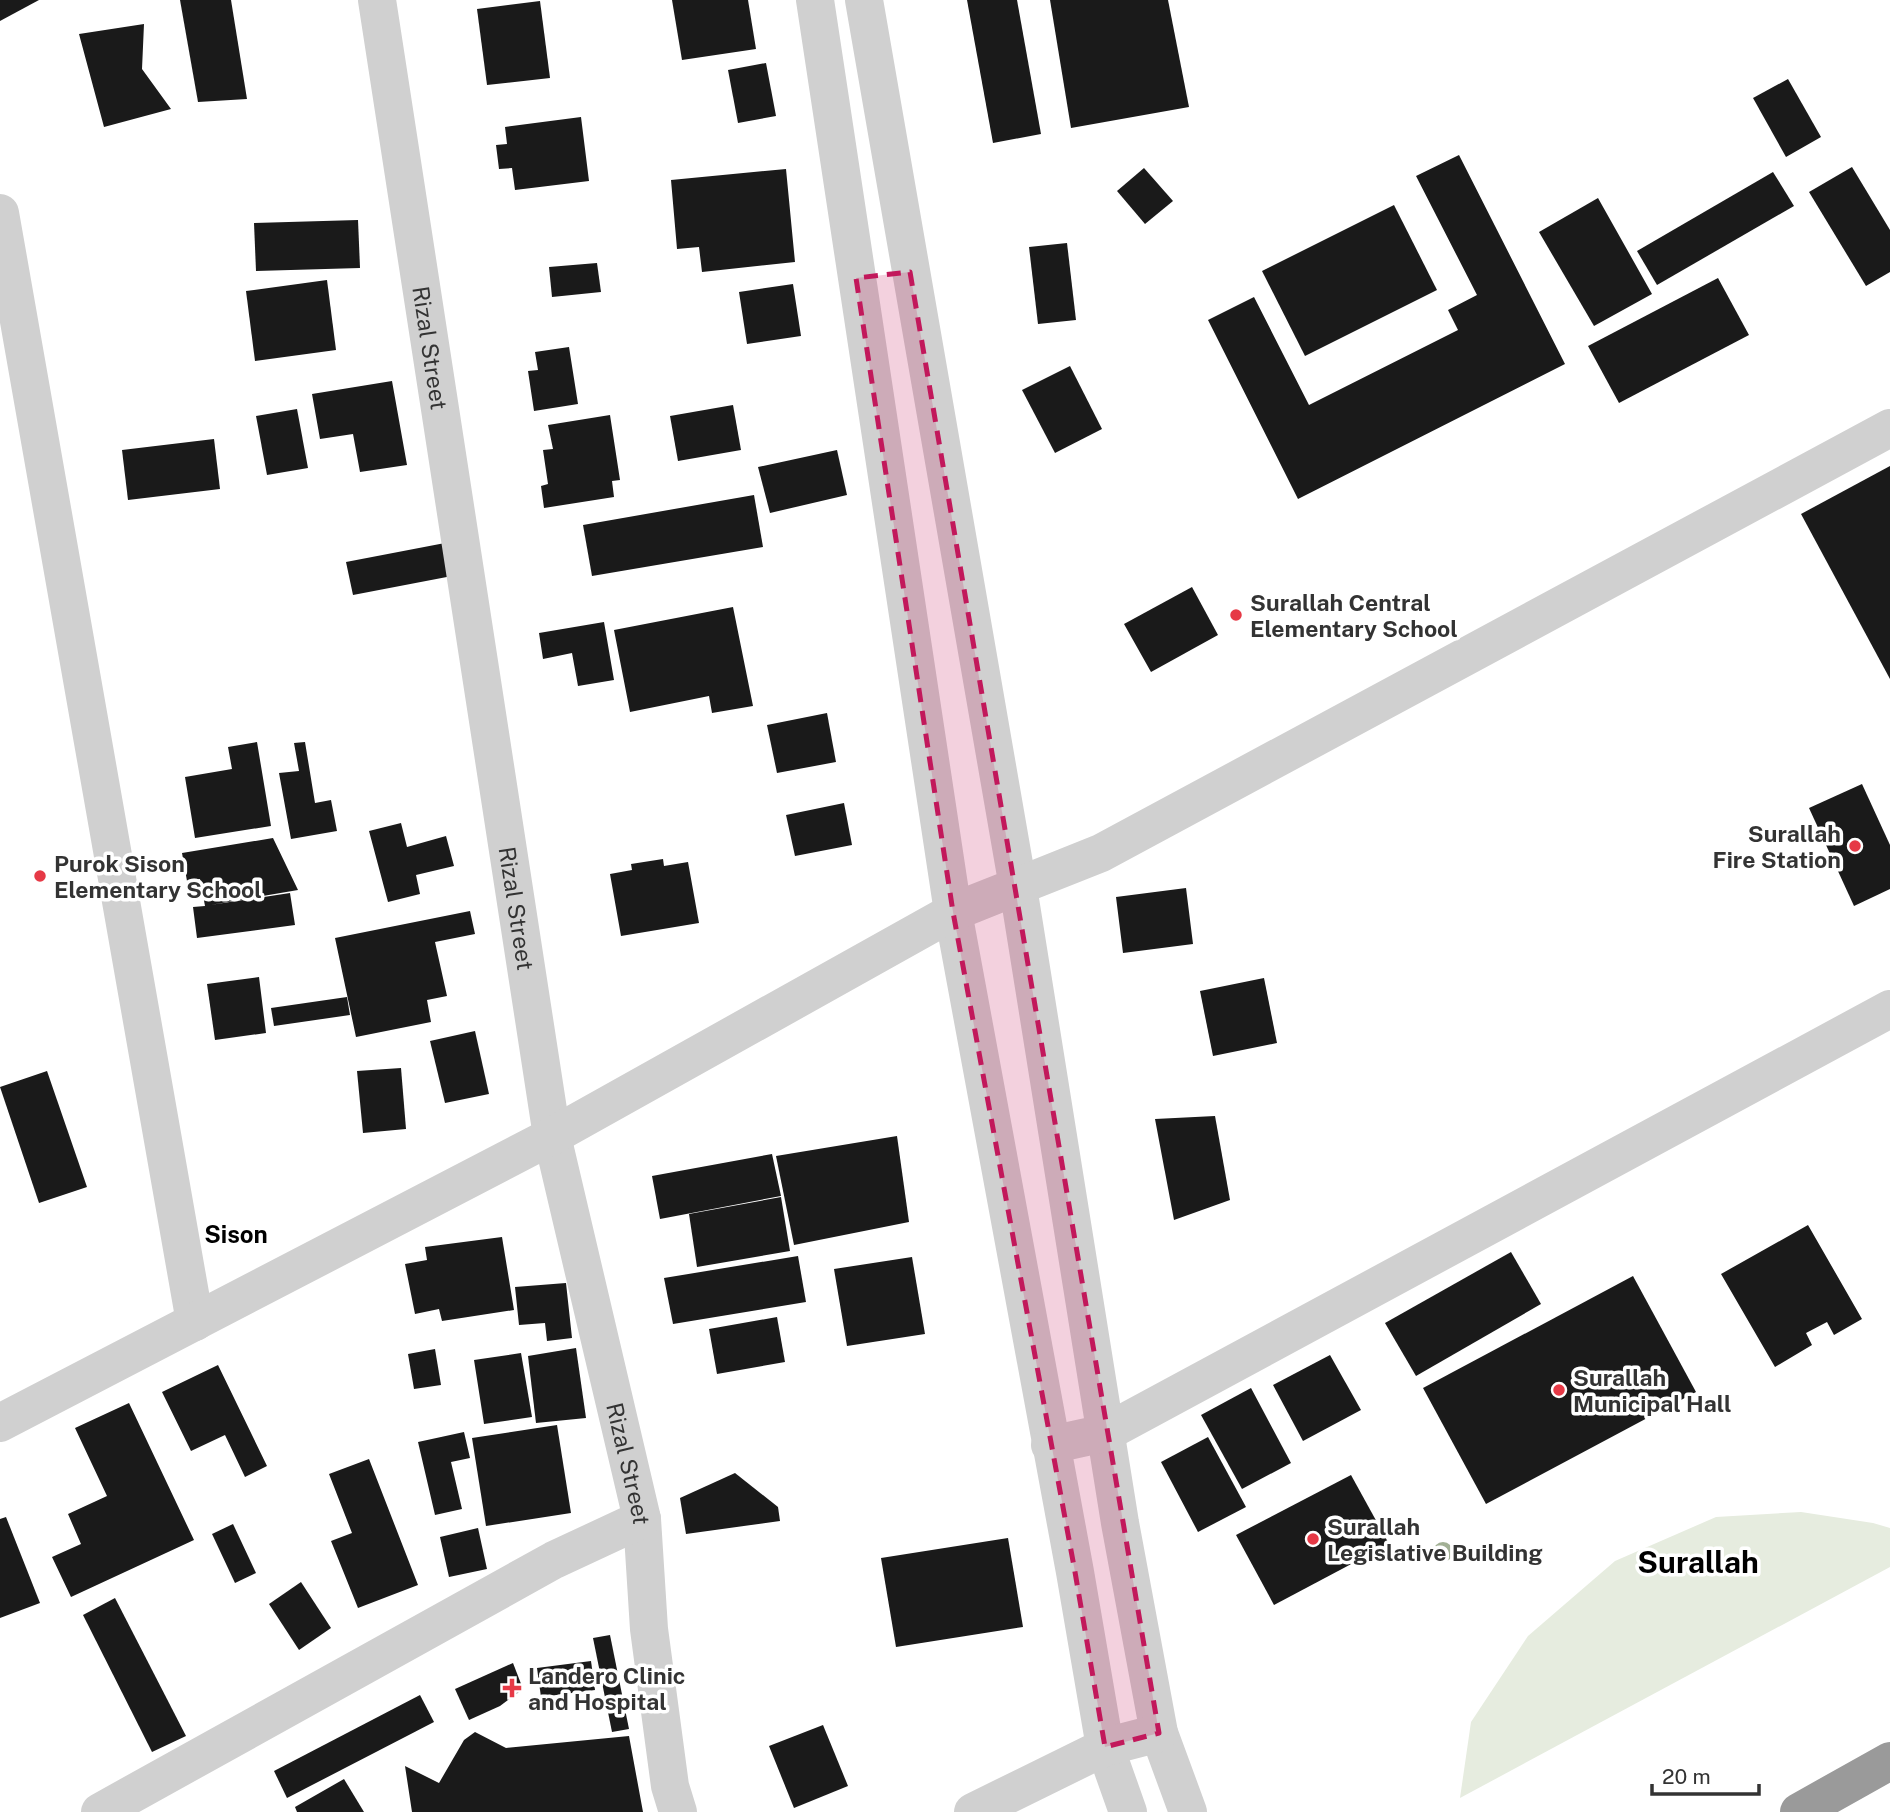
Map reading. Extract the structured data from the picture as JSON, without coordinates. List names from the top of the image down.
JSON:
{
  "streets": {
    "street": ["Rizal Street"]
  },
  "districts": ["Sison", "Surallah"],
  "places": {
    "other": [
      "Surallah Central Elementary School",
      "Surallah Fire Station",
      "Purok Sison Elementary School",
      "Surallah Municipal Hall",
      "Surallah Legislative Building"
    ],
    "health": ["Landero Clinic and Hospital"]
  },
  "scale_bar": "20 m"
}
